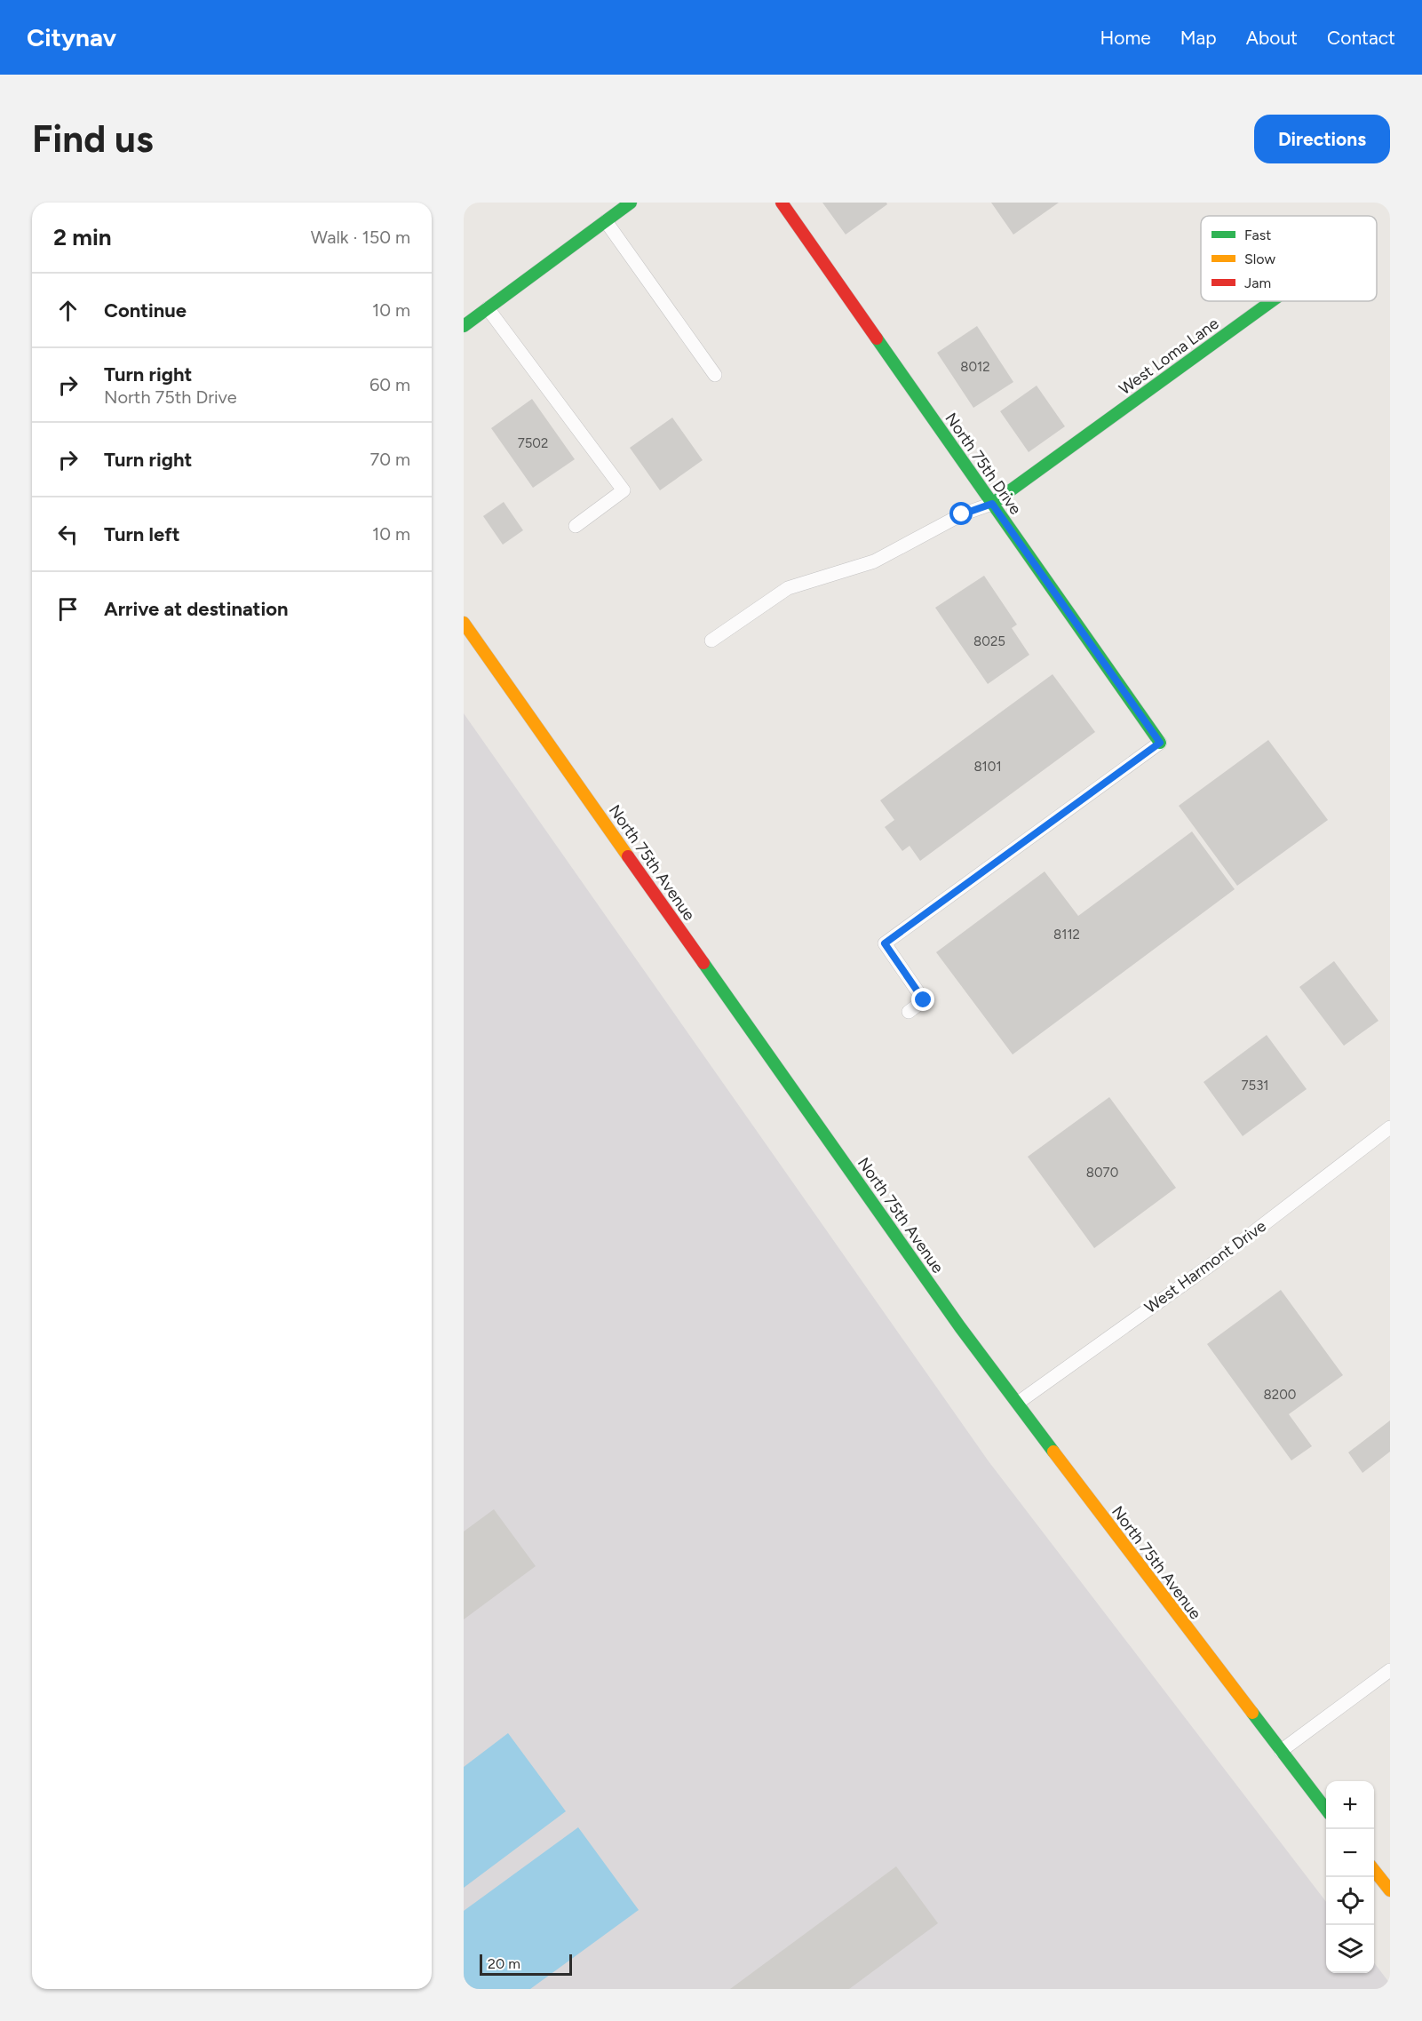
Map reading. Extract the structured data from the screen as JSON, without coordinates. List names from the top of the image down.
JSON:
{
  "streets": {
    "main road": ["West Loma Lane", "North 75th Drive", "North 75th Avenue"],
    "lane": ["West Harmont Drive"]
  },
  "crossings": [
    ["West Loma Lane", "North 75th Drive"],
    ["North 75th Avenue", "West Harmont Drive"]
  ],
  "house_numbers": [
    "8012",
    "7502",
    "8025",
    "8101",
    "8112",
    "7531",
    "8070",
    "8200"
  ],
  "legend": ["Fast", "Slow", "Jam"],
  "scale_bar": "20 m",
  "page": {
    "header": "Citynav",
    "nav": [
      "Home",
      "Map",
      "About",
      "Contact"
    ],
    "buttons": "Directions",
    "title": "Find us",
    "heading": ["2 min", "Walk · 150 m"],
    "list": [
      ["Continue", "10 m"],
      ["Turn right", "North 75th Drive", "60 m"],
      ["Turn right", "70 m"],
      ["Turn left", "10 m"],
      "Arrive at destination"
    ],
    "map_buttons": ["+", "−"],
    "scale": "20 m"
  }
}
